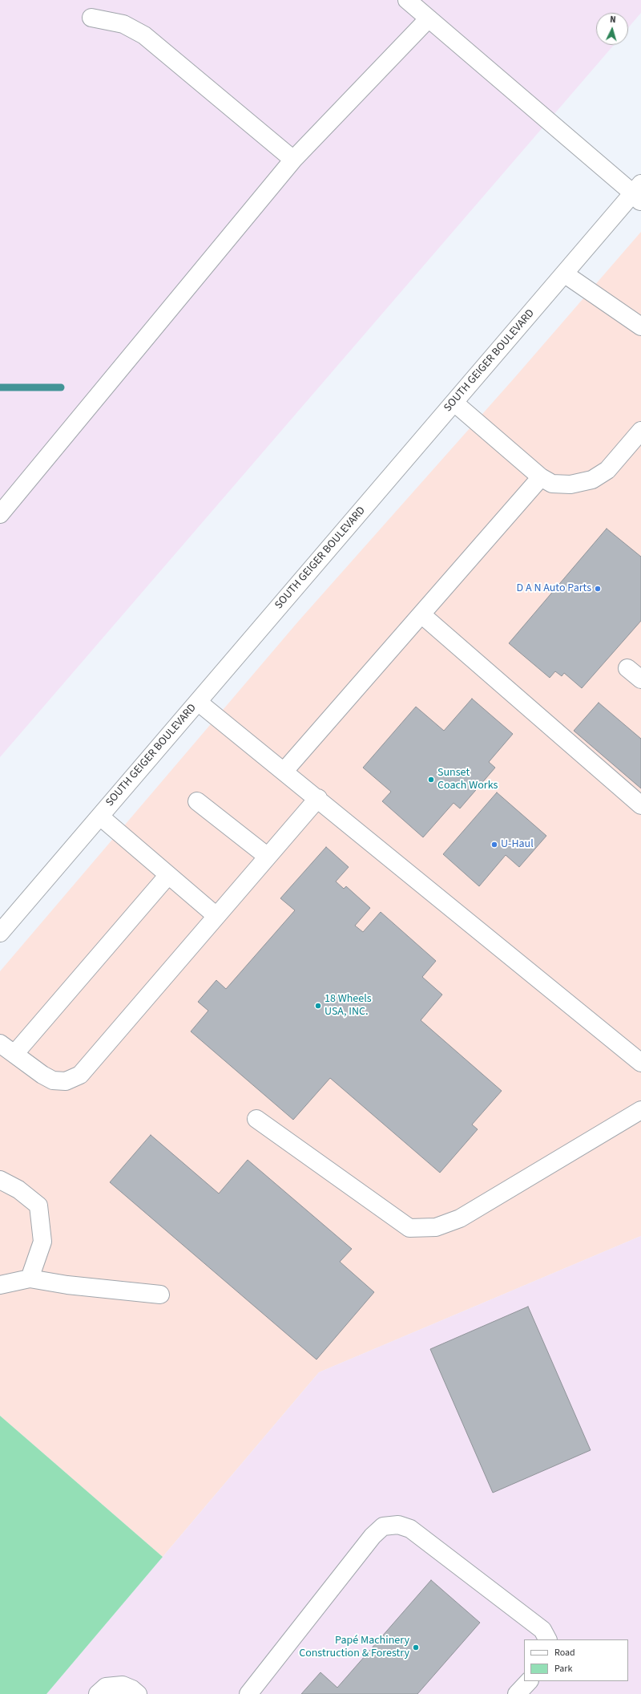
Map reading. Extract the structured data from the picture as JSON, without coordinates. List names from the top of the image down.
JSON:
{
  "streets": {
    "street": ["SOUTH GEIGER BOULEVARD"]
  },
  "places": [
    "D A N Auto Parts",
    "Sunset Coach Works",
    "U-Haul",
    "18 Wheels USA, INC.",
    "Papé Machinery Construction & Forestry"
  ],
  "legend": ["Road", "Park"],
  "north": "top"
}
